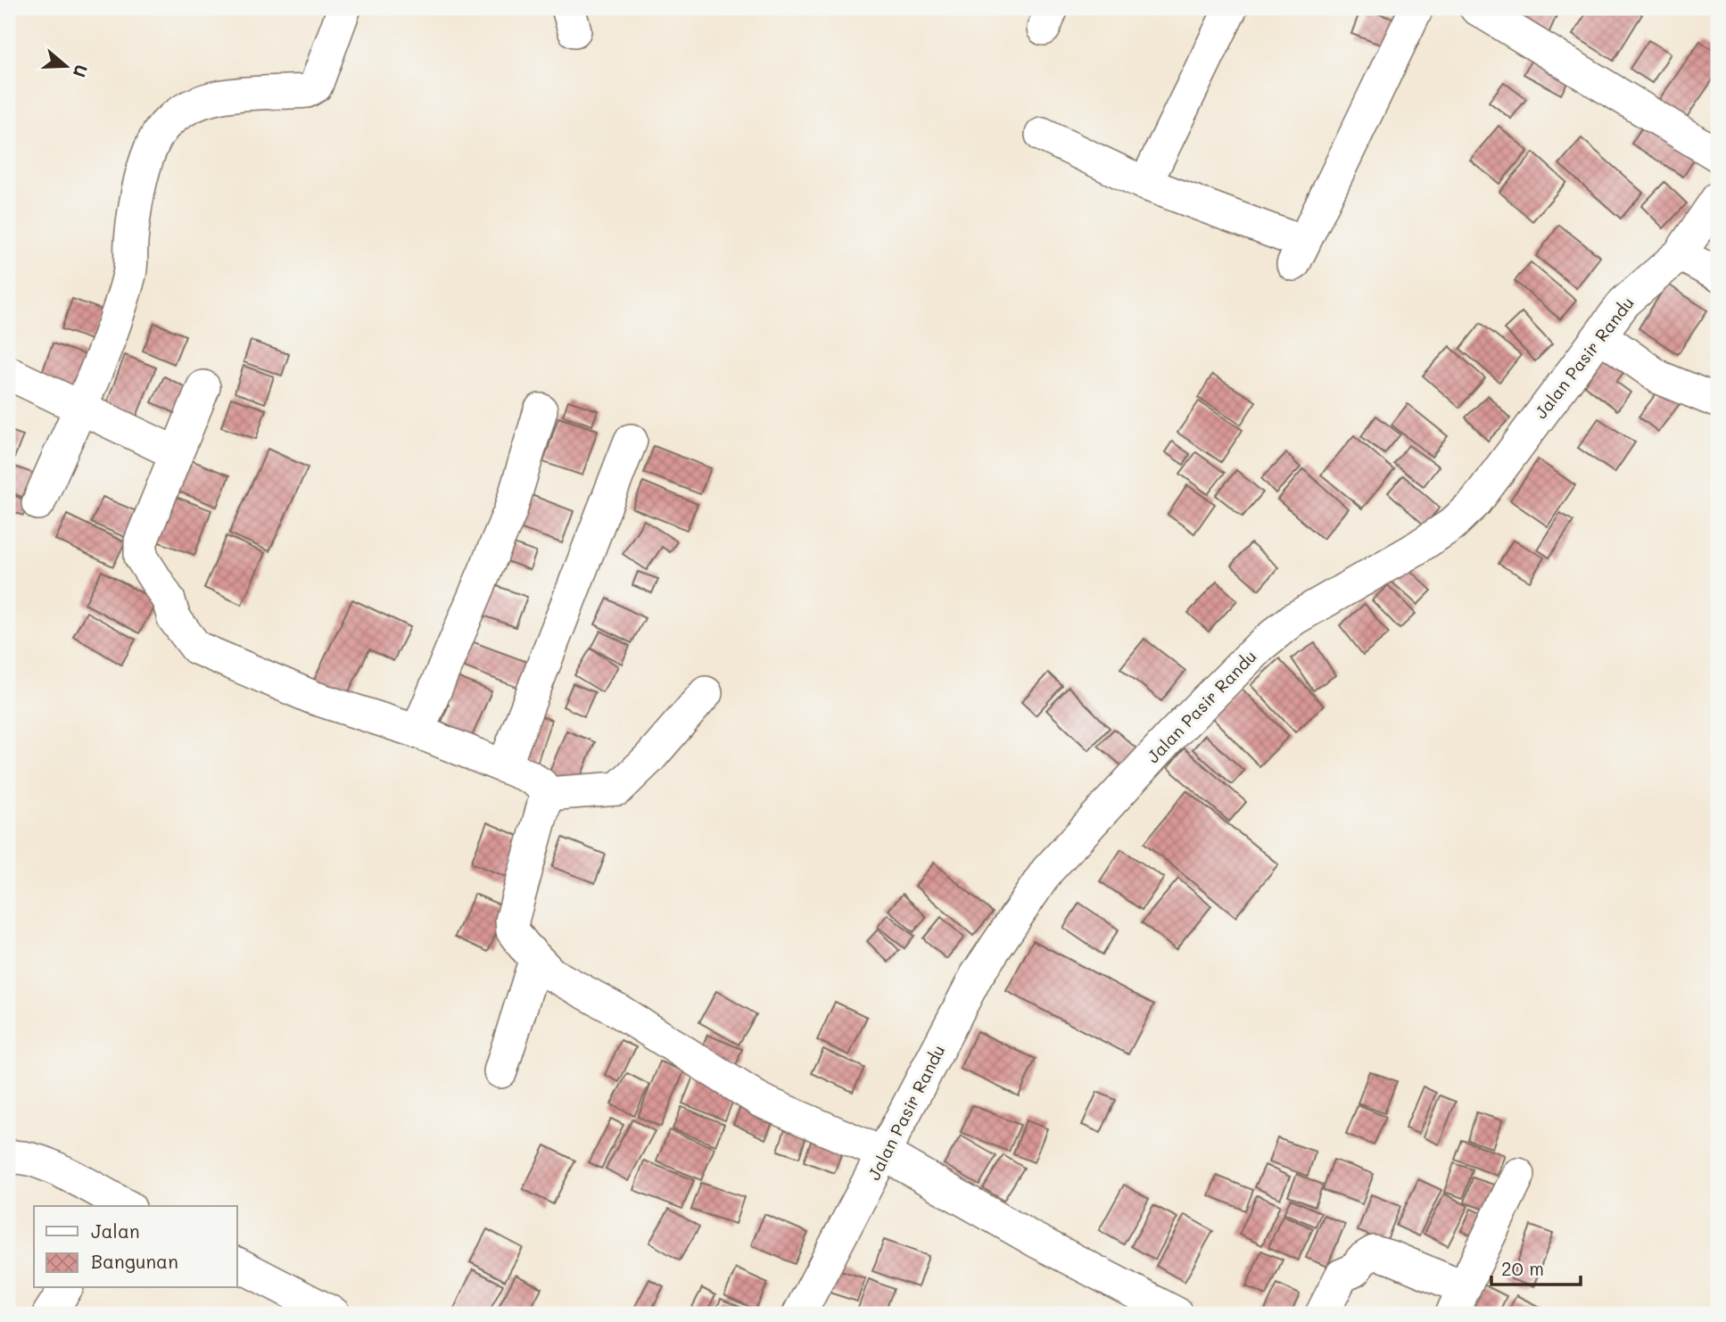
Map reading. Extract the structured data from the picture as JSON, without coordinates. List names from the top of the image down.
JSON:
{
  "streets": {
    "street": ["Jalan Pasir Randu"]
  },
  "legend": ["Jalan", "Bangunan"],
  "scale_bar": "20 m",
  "north": "right"
}
